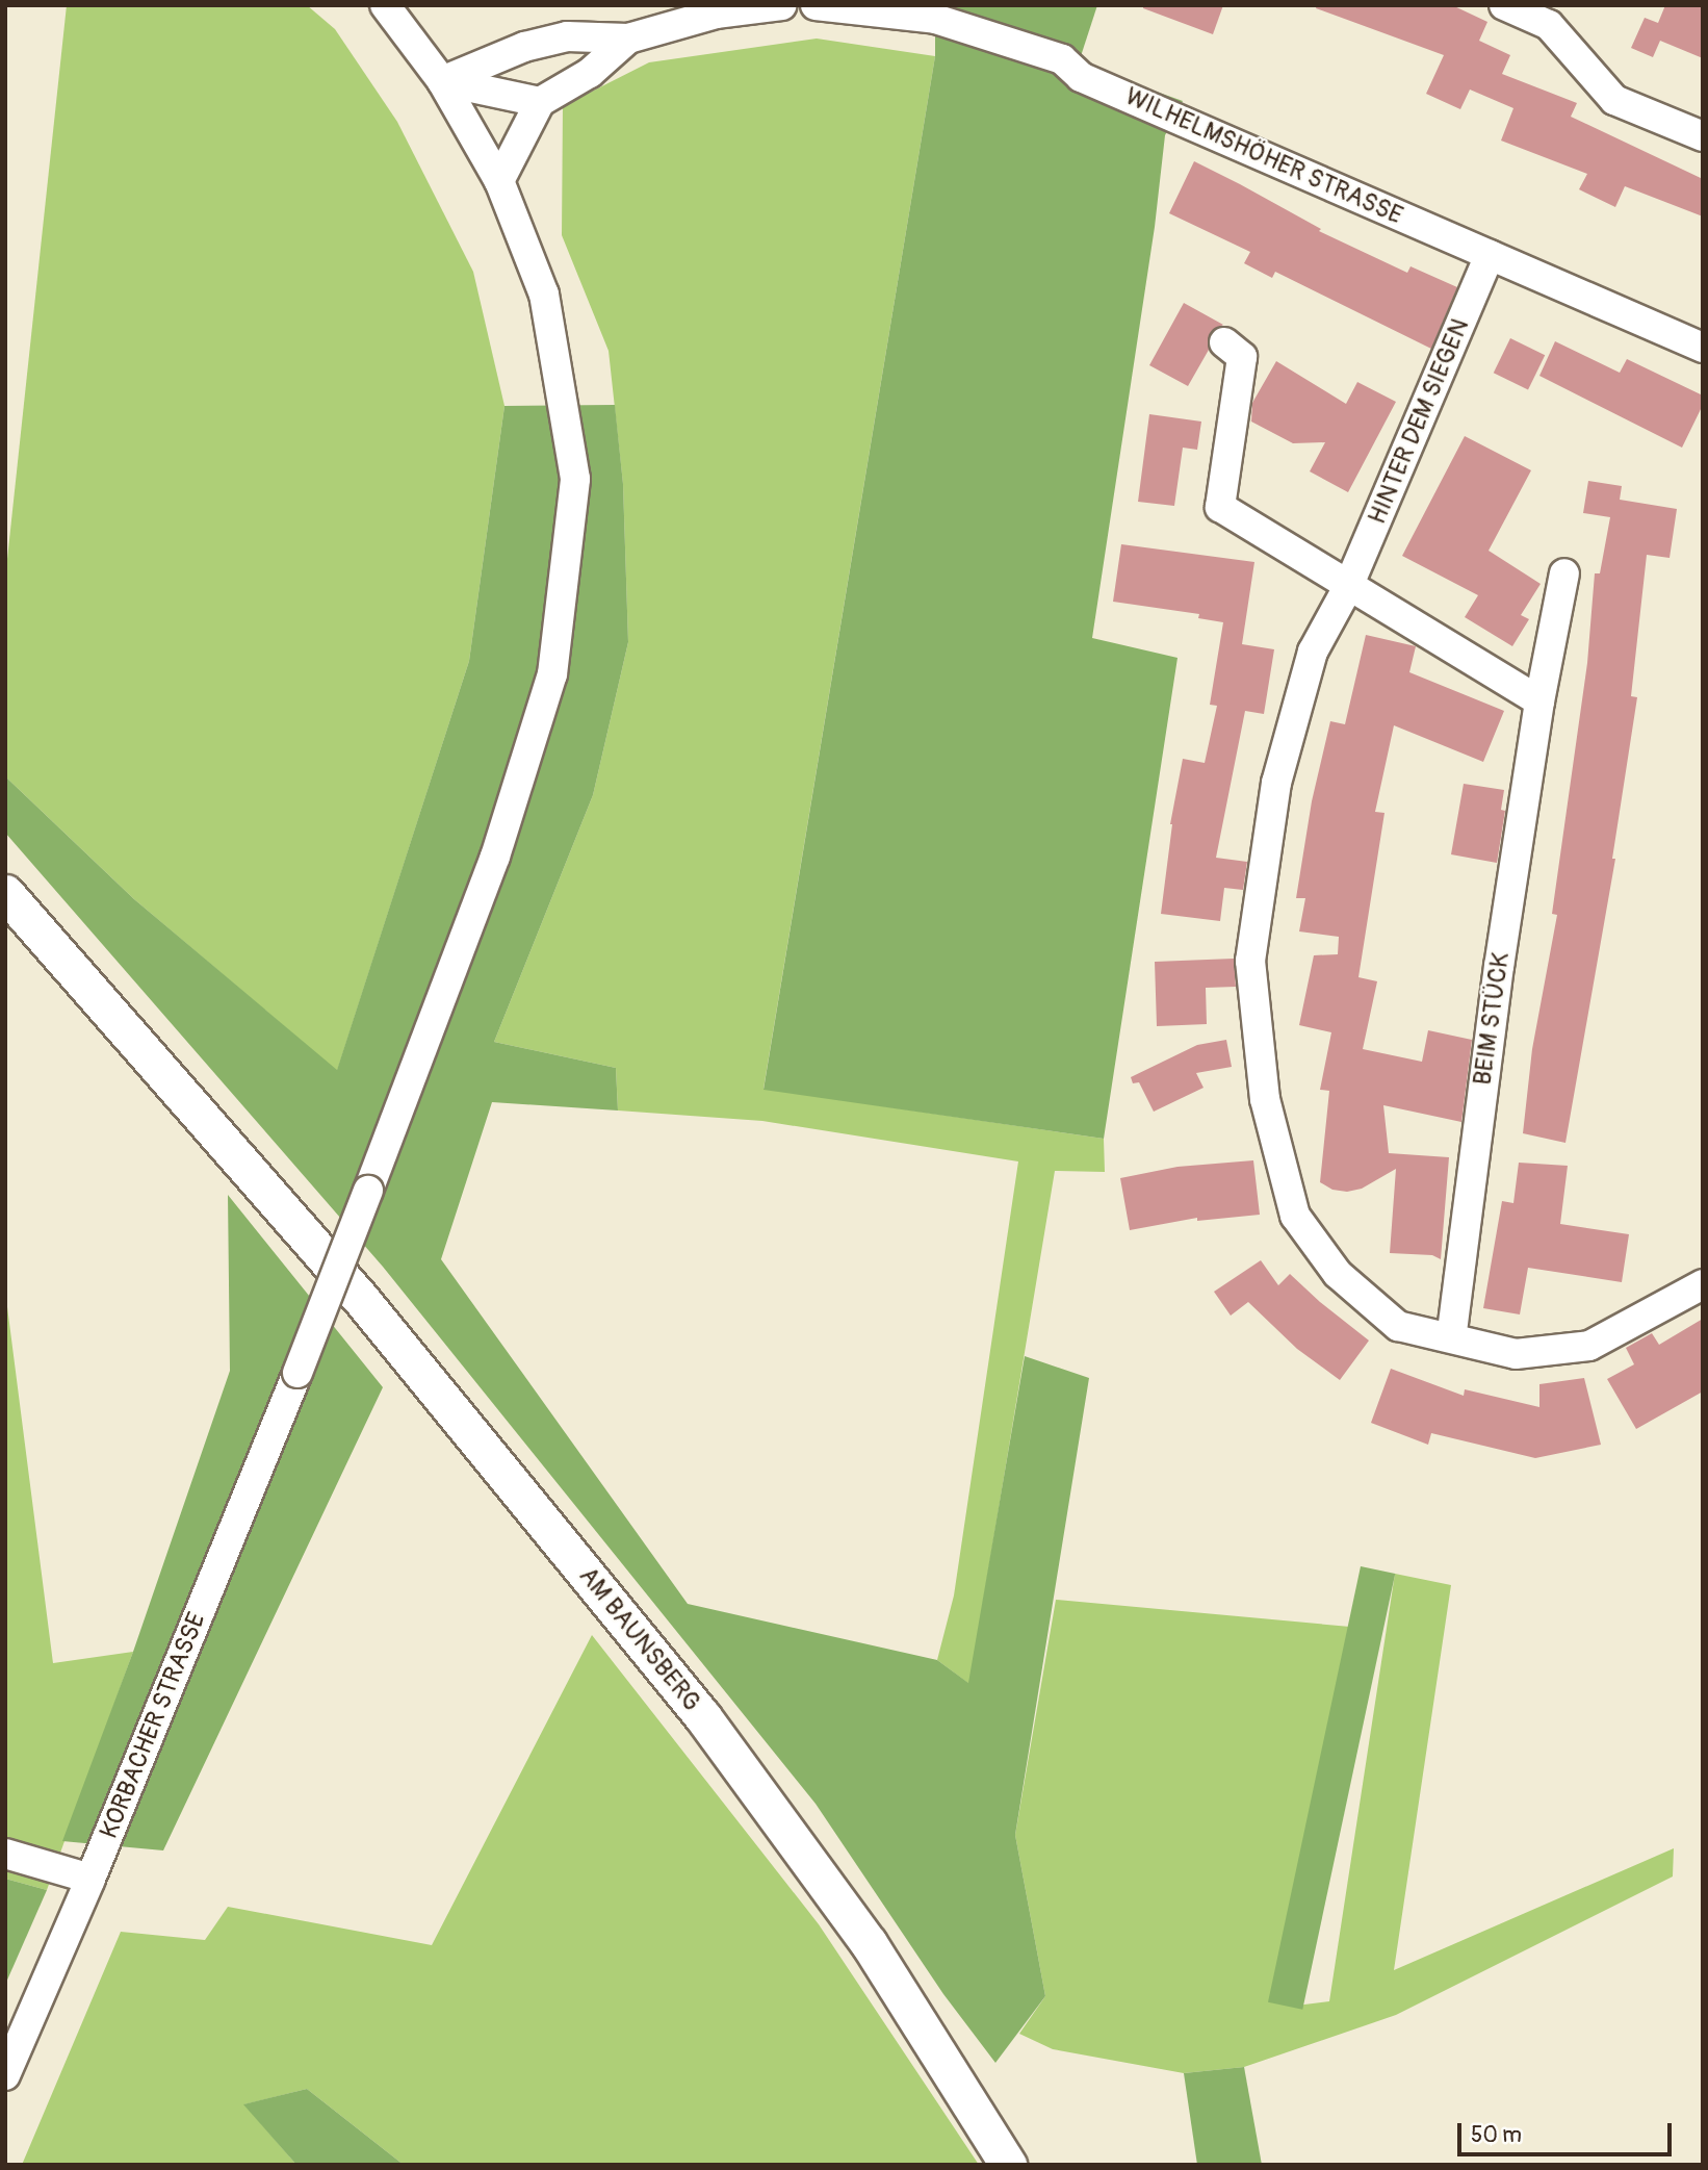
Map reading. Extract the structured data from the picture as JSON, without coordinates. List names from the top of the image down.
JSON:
{
  "streets": {
    "main road": ["AM BAUNSBERG"],
    "street": [
      "WILHELMSHÖHER STRASSE",
      "HINTER DEM SIEGEN",
      "BEIM STÜCK",
      "KORBACHER STRASSE"
    ]
  },
  "crossings": [
    ["WILHELMSHÖHER STRASSE", "HINTER DEM SIEGEN"],
    ["HINTER DEM SIEGEN", "BEIM STÜCK"]
  ],
  "scale_bar": "50 m"
}
